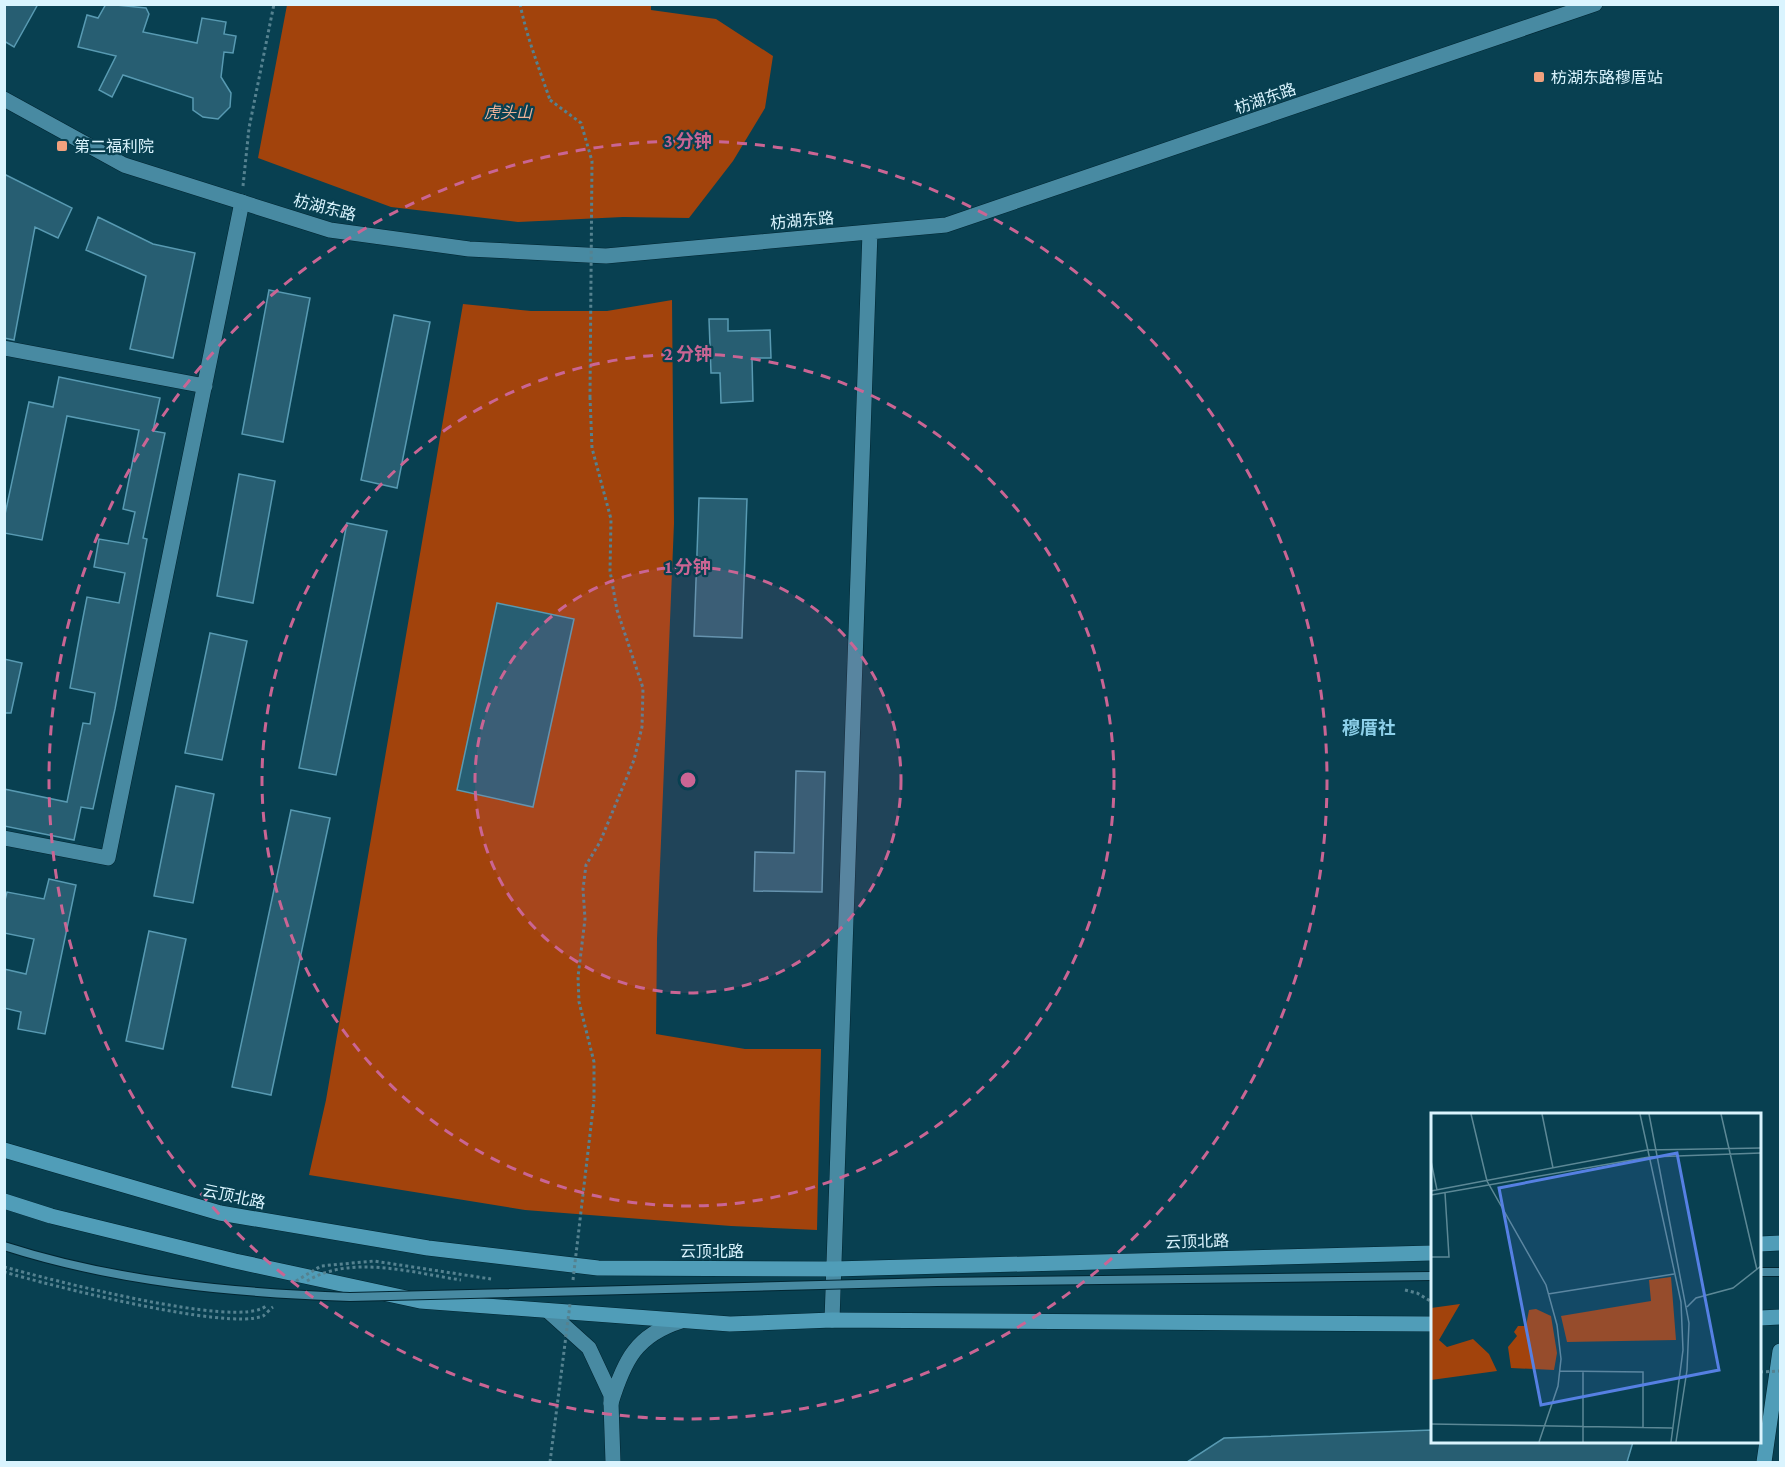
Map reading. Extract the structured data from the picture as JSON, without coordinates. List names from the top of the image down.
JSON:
{
  "streets": {
    "main road": ["云顶北路"],
    "street": ["枋湖东路"]
  },
  "districts": ["穆厝社"],
  "parks": ["虎头山"],
  "places": {
    "transit": ["枋湖东路穆厝站", "第二福利院"]
  },
  "rings": ["3 分钟", "2 分钟", "1 分钟"]
}
